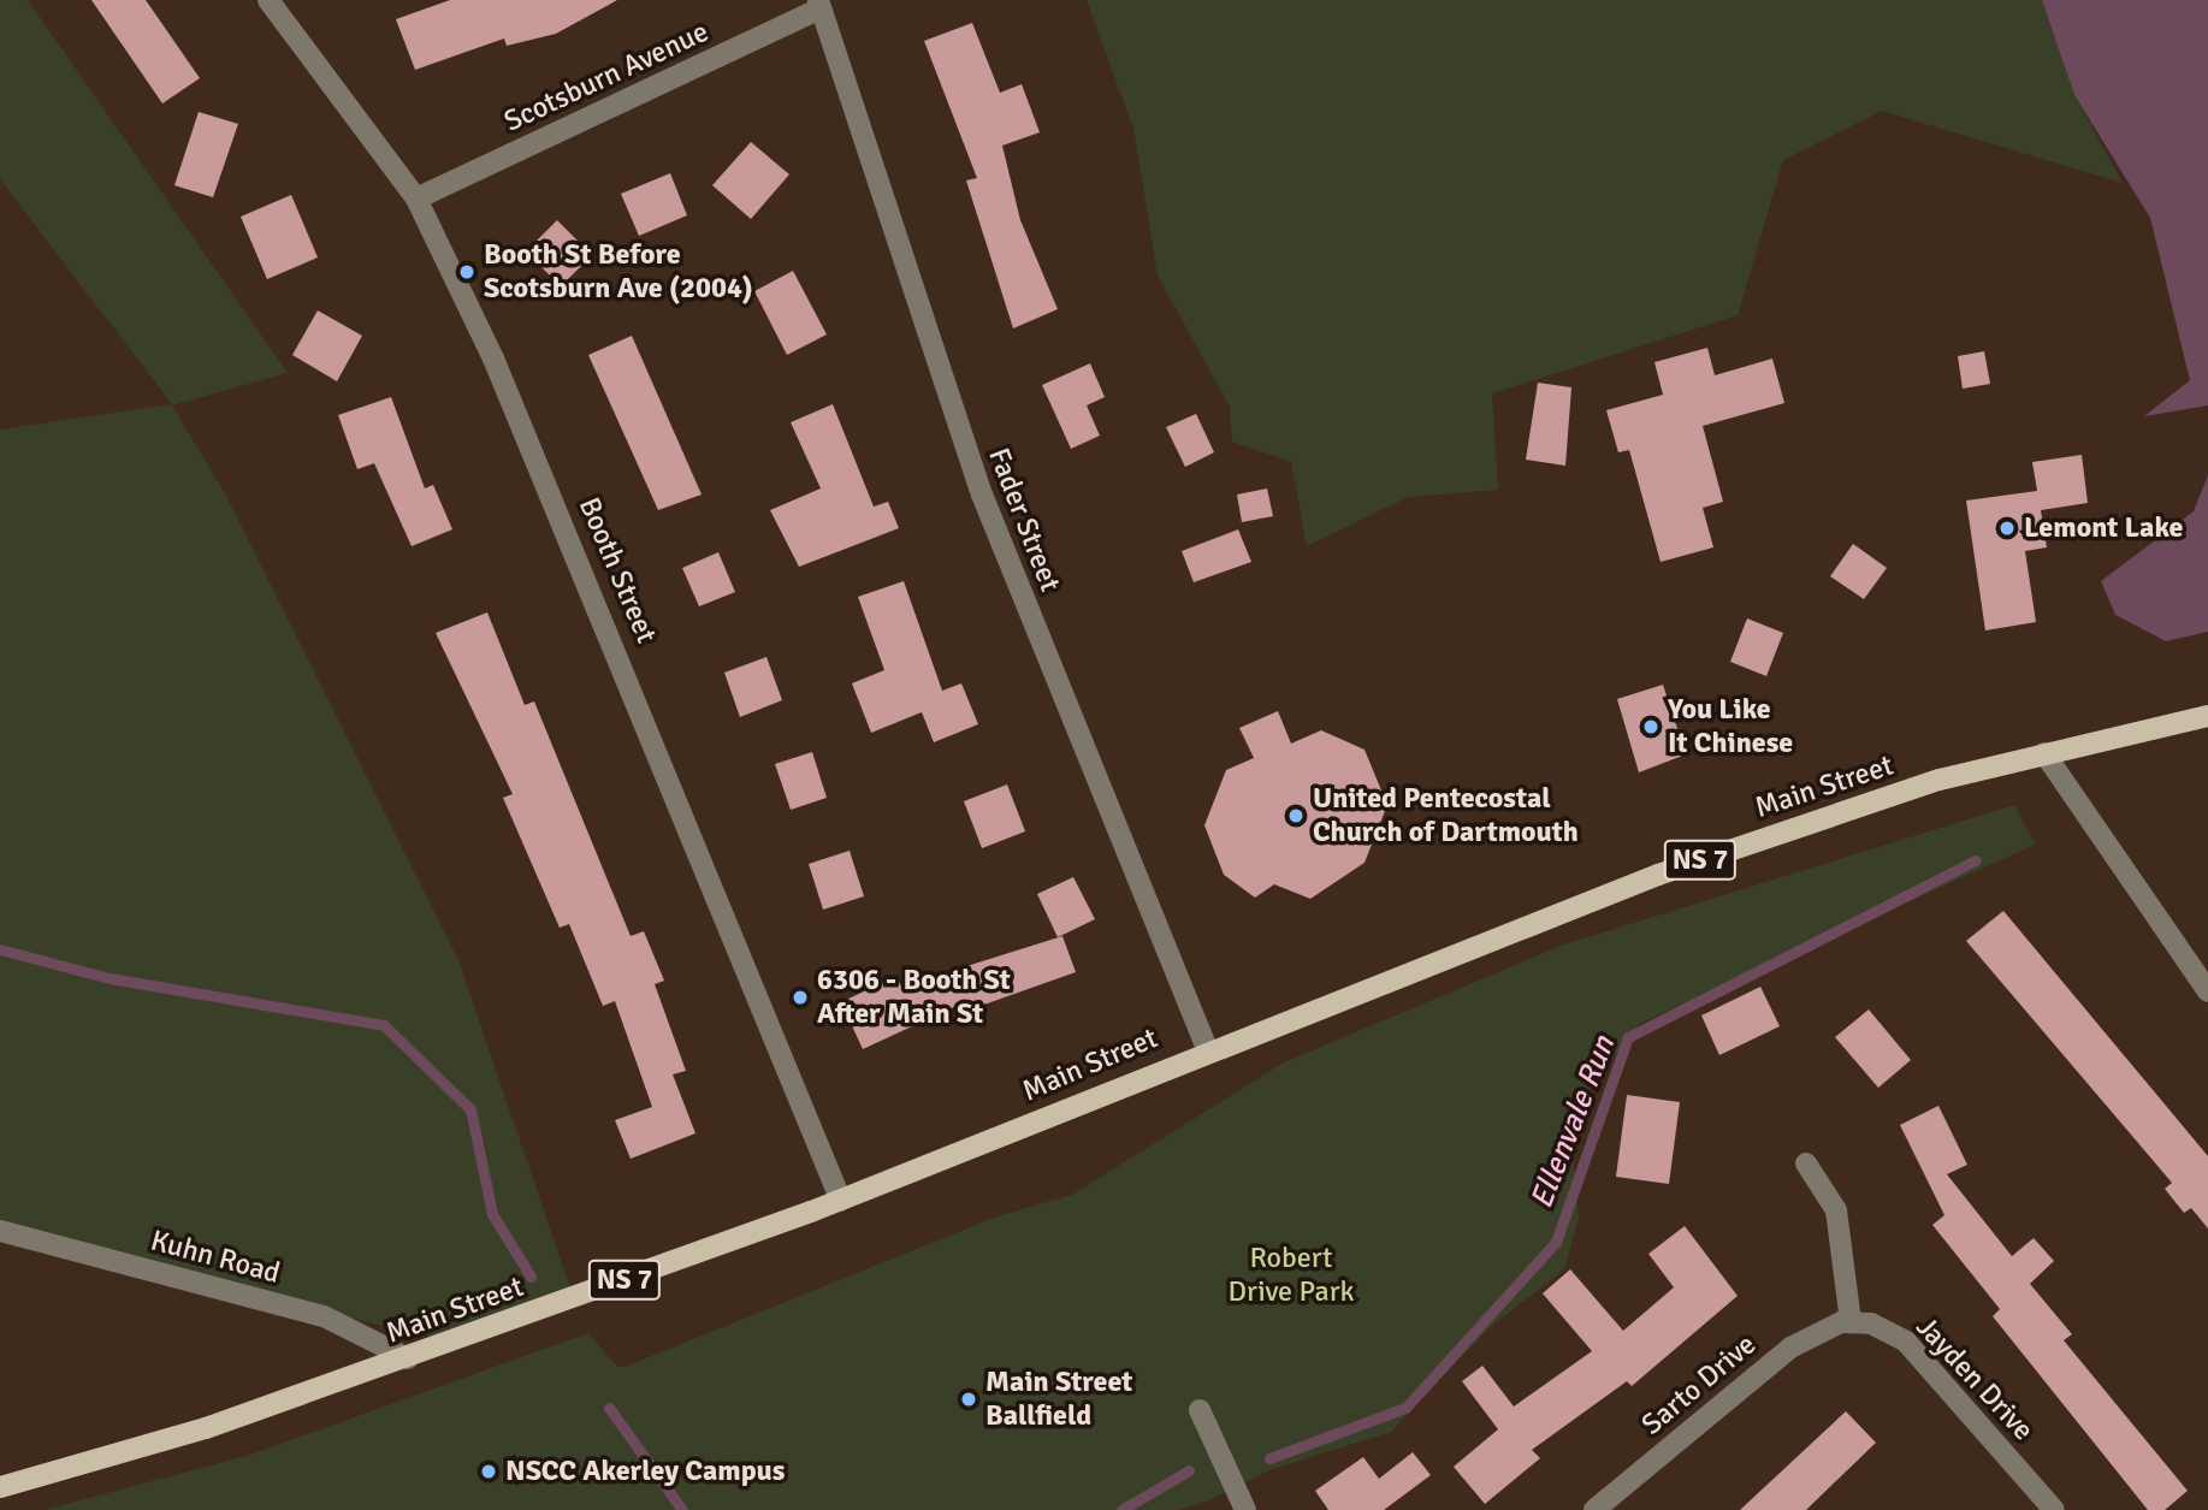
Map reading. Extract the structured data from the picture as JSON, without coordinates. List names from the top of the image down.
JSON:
{
  "streets": {
    "main road": ["Main Street", "NS 7"],
    "street": [
      "Scotsburn Avenue",
      "Fader Street",
      "Booth Street",
      "Kuhn Road",
      "Jayden Drive",
      "Sarto Drive"
    ]
  },
  "crossings": [
    ["Scotsburn Avenue", "Fader Street"],
    ["Scotsburn Avenue", "Booth Street"],
    ["Fader Street", "Main Street"],
    ["Booth Street", "Main Street"],
    ["Main Street", "Kuhn Road"],
    ["Jayden Drive", "Sarto Drive"]
  ],
  "water": ["Ellenvale Run"],
  "parks": ["Robert Drive Park"],
  "places": [
    "Booth St Before Scotsburn Ave (2004)",
    "Lemont Lake",
    "You Like It Chinese",
    "United Pentecostal Church of Dartmouth",
    "6306 - Booth St After Main St",
    "Main Street Ballfield",
    "NSCC Akerley Campus"
  ]
}
